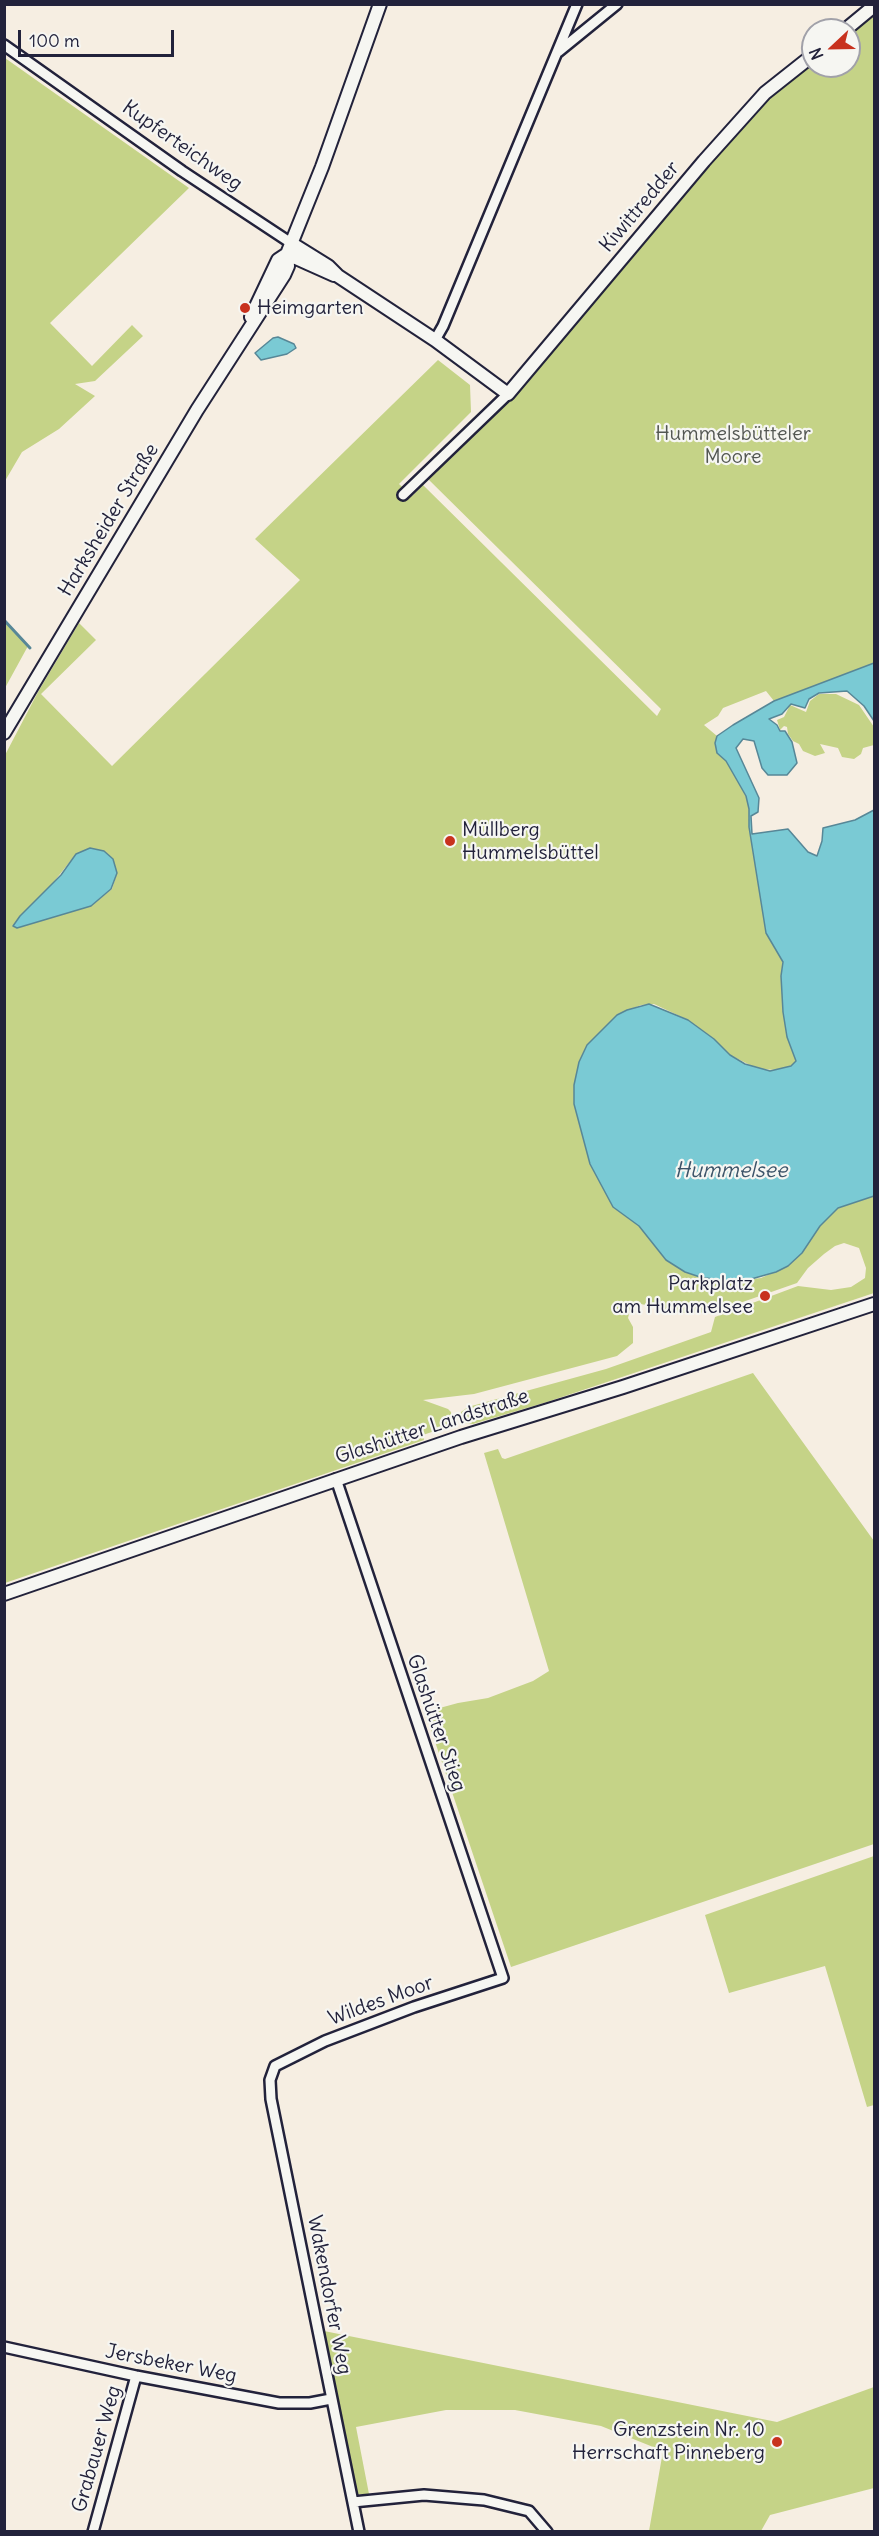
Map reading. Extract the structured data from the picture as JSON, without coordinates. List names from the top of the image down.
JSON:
{
  "streets": {
    "street": [
      "Kupferteichweg",
      "Kiwittredder",
      "Harksheider Straße",
      "Glashütter Landstraße",
      "Glashütter Stieg",
      "Wildes Moor",
      "Wakendorfer Weg",
      "Jersbeker Weg",
      "Grabauer Weg"
    ]
  },
  "crossings": [
    ["Kupferteichweg", "Harksheider Straße"],
    ["Glashütter Landstraße", "Glashütter Stieg"],
    ["Glashütter Stieg", "Wildes Moor"],
    ["Wildes Moor", "Wakendorfer Weg"],
    ["Wakendorfer Weg", "Jersbeker Weg"],
    ["Jersbeker Weg", "Grabauer Weg"]
  ],
  "water": ["Hummelsee"],
  "parks": ["Hummelsbütteler Moore"],
  "places": [
    "Heimgarten",
    "Müllberg Hummelsbüttel",
    "Parkplatz am Hummelsee",
    "Grenzstein Nr. 10 Herrschaft Pinneberg"
  ],
  "scale_bar": "100 m",
  "north": "left"
}
